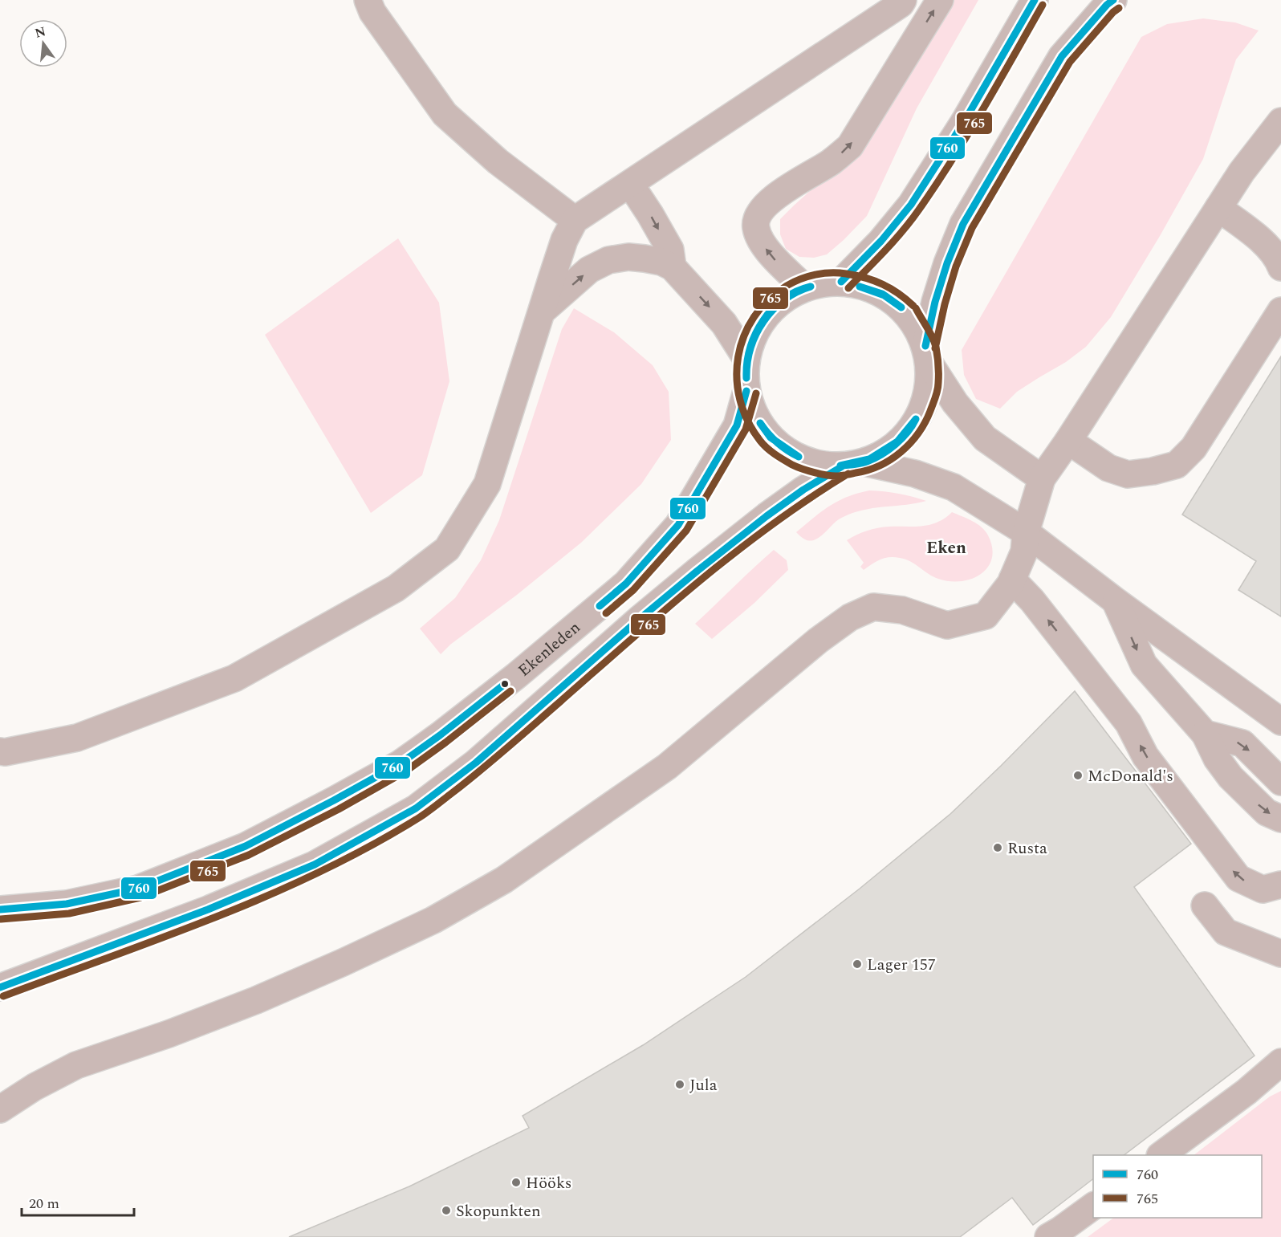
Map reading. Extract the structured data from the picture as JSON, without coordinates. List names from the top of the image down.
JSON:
{
  "streets": {
    "street": ["Ekenleden"]
  },
  "districts": ["Eken"],
  "places": [
    "McDonald's",
    "Rusta",
    "Lager 157",
    "Jula",
    "Hööks",
    "Skopunkten"
  ],
  "lines": ["transit line 760", "transit line 765"],
  "legend": ["760", "765"],
  "scale_bar": "20 m",
  "north": "top"
}
